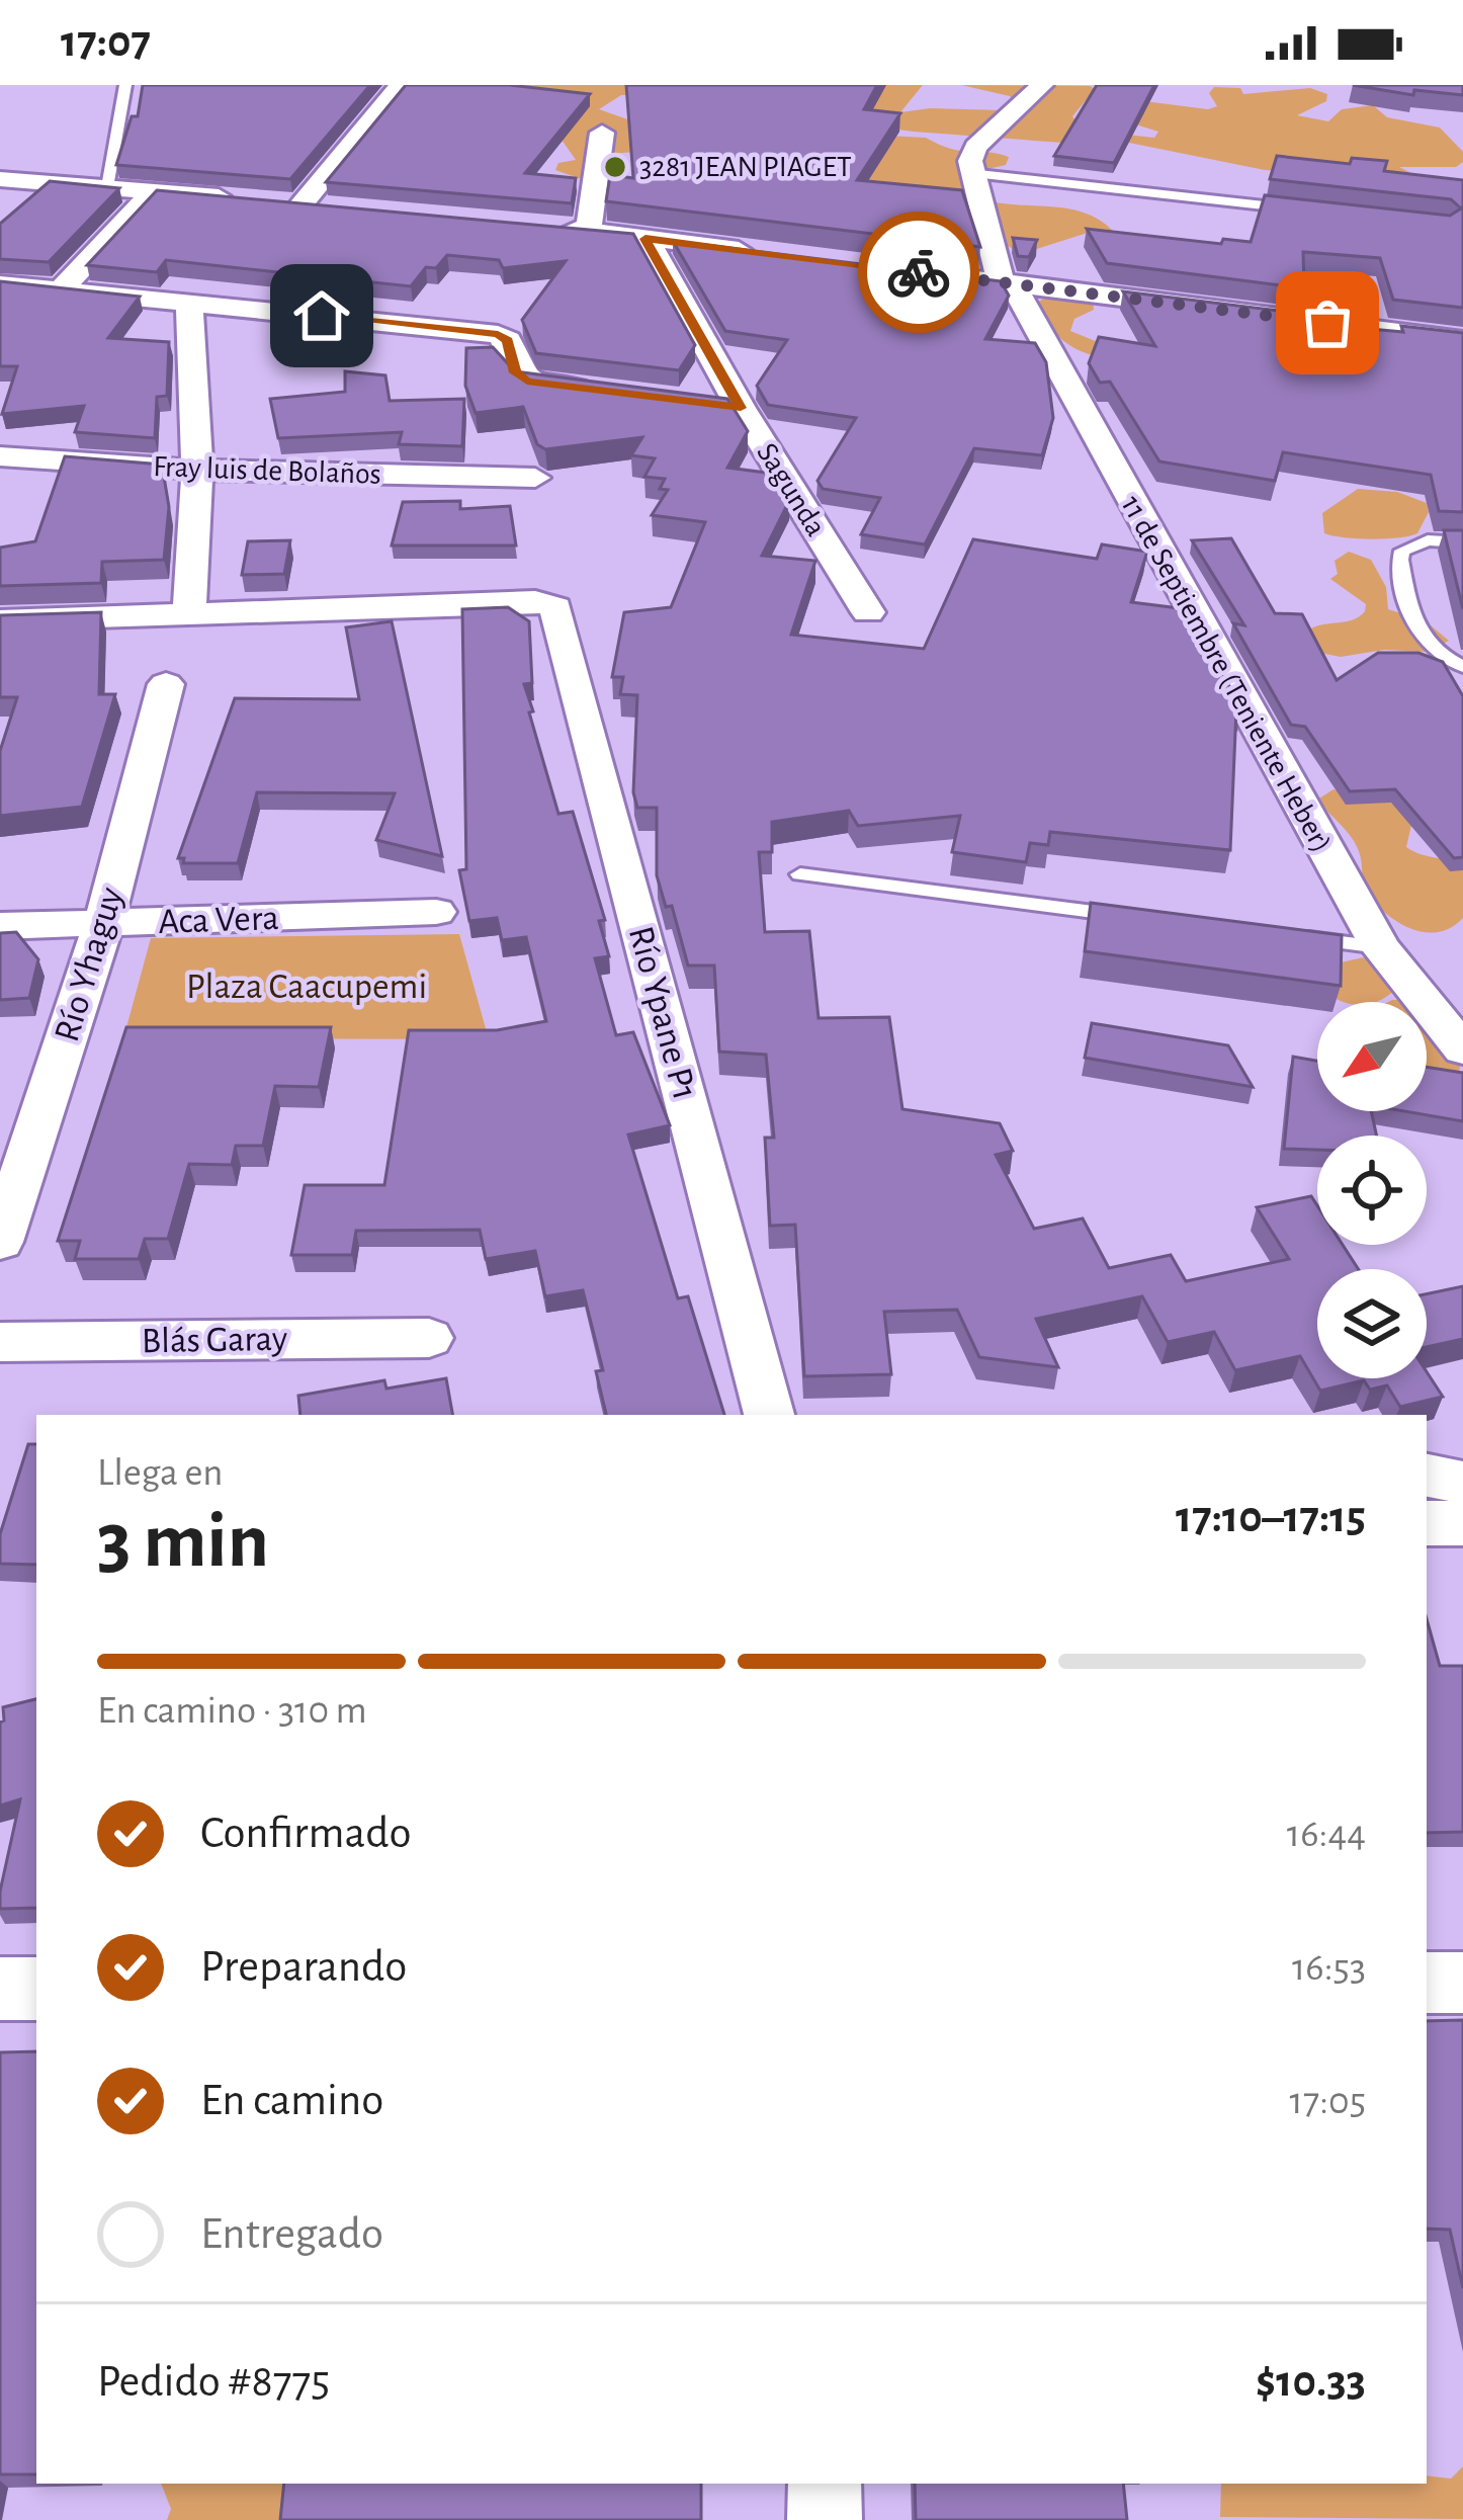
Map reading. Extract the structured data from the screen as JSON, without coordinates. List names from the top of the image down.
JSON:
{
  "streets": {
    "street": [
      "Fray luis de Bolaños",
      "Sagunda",
      "11 de Septiembre (Teniente Heber)",
      "Aca Vera",
      "Río Yhaguy",
      "Río Ypane P1",
      "Blás Garay"
    ]
  },
  "crossings": [
    ["Aca Vera", "Río Yhaguy"]
  ],
  "parks": ["Plaza Caacupemi"],
  "places": ["3281 JEAN PIAGET"],
  "north": "bottom left",
  "page": {
    "status": "17:07",
    "heading": ["3 min", "Llega en", "17:10–17:15"],
    "panel": ["Pedido #8775", "$10.33"],
    "bar": "En camino · 310 m",
    "list": [
      ["Confirmado", "16:44"],
      ["Preparando", "16:53"],
      ["En camino", "17:05"],
      "Entregado"
    ]
  }
}
